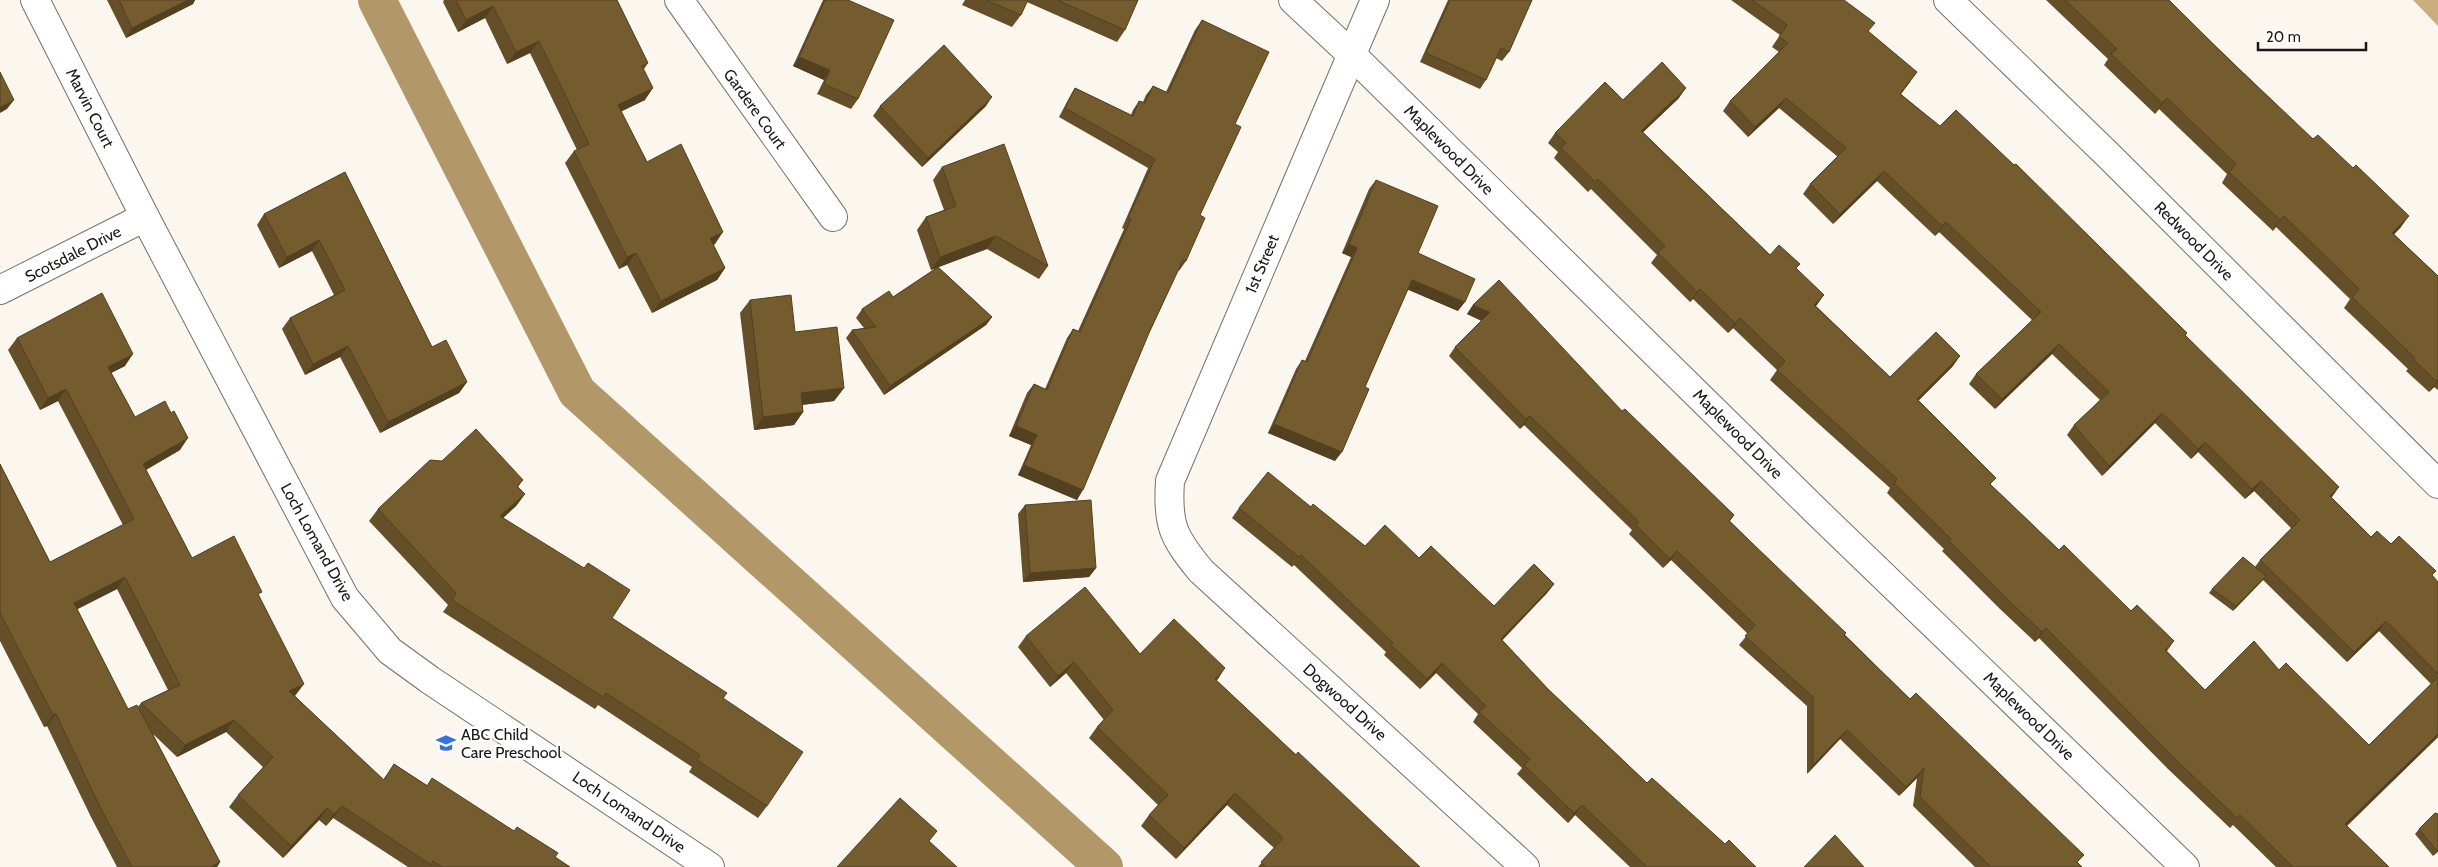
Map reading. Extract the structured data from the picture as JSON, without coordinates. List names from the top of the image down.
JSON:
{
  "streets": {
    "street": [
      "Marvin Court",
      "Gardere Court",
      "Maplewood Drive",
      "Redwood Drive",
      "Scotsdale Drive",
      "1st Street",
      "Loch Lomand Drive",
      "Dogwood Drive"
    ]
  },
  "crossings": [
    ["Marvin Court", "Scotsdale Drive"],
    ["Marvin Court", "Loch Lomand Drive"],
    ["Maplewood Drive", "1st Street"],
    ["Scotsdale Drive", "Loch Lomand Drive"],
    ["1st Street", "Dogwood Drive"]
  ],
  "places": {
    "school or university": ["ABC Child Care Preschool"]
  },
  "scale_bar": "20 m"
}
